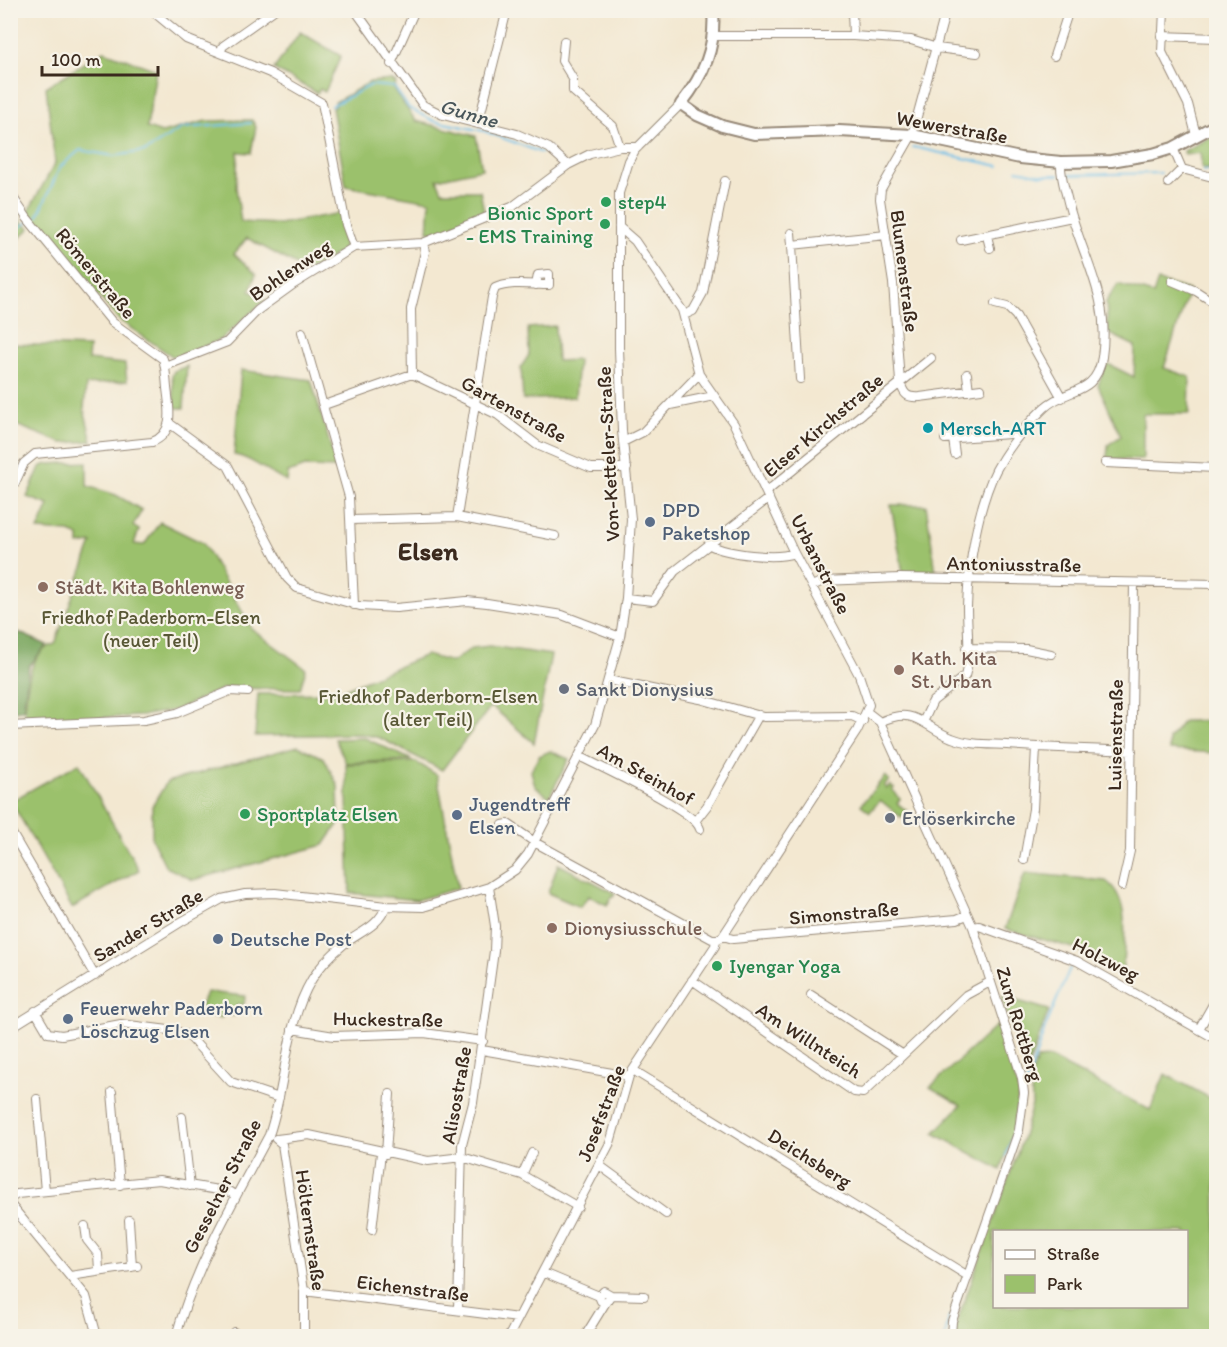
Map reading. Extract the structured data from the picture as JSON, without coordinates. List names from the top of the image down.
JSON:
{
  "streets": {
    "main road": ["Wewerstraße"],
    "street": [
      "Bohlenweg",
      "Blumenstraße",
      "Römerstraße",
      "Gartenstraße",
      "Elser Kirchstraße",
      "Von-Ketteler-Straße",
      "Urbanstraße",
      "Antoniusstraße",
      "Luisenstraße",
      "Am Steinhof",
      "Simonstraße",
      "Sander Straße",
      "Holzweg",
      "Huckestraße",
      "Zum Rottberg",
      "Am Willnteich",
      "Alisostraße",
      "Josefstraße",
      "Deichsberg",
      "Gesselner Straße",
      "Hölternstraße",
      "Eichenstraße"
    ]
  },
  "crossings": [
    ["Wewerstraße", "Blumenstraße"],
    ["Wewerstraße", "Von-Ketteler-Straße"],
    ["Bohlenweg", "Römerstraße"],
    ["Bohlenweg", "Von-Ketteler-Straße"],
    ["Blumenstraße", "Elser Kirchstraße"],
    ["Gartenstraße", "Von-Ketteler-Straße"],
    ["Elser Kirchstraße", "Von-Ketteler-Straße"],
    ["Elser Kirchstraße", "Urbanstraße"],
    ["Von-Ketteler-Straße", "Urbanstraße"],
    ["Von-Ketteler-Straße", "Am Steinhof"],
    ["Von-Ketteler-Straße", "Simonstraße"],
    ["Von-Ketteler-Straße", "Sander Straße"],
    ["Von-Ketteler-Straße", "Alisostraße"],
    ["Von-Ketteler-Straße", "Gesselner Straße"],
    ["Urbanstraße", "Antoniusstraße"],
    ["Urbanstraße", "Josefstraße"],
    ["Antoniusstraße", "Luisenstraße"],
    ["Simonstraße", "Josefstraße"],
    ["Sander Straße", "Gesselner Straße"],
    ["Holzweg", "Zum Rottberg"],
    ["Huckestraße", "Alisostraße"],
    ["Huckestraße", "Gesselner Straße"],
    ["Zum Rottberg", "Am Willnteich"],
    ["Zum Rottberg", "Deichsberg"],
    ["Am Willnteich", "Josefstraße"],
    ["Alisostraße", "Eichenstraße"],
    ["Josefstraße", "Deichsberg"],
    ["Josefstraße", "Eichenstraße"],
    ["Hölternstraße", "Eichenstraße"]
  ],
  "districts": ["Elsen"],
  "water": ["Gunne"],
  "parks": ["Friedhof Paderborn-Elsen (neuer Teil)", "Friedhof Paderborn-Elsen (alter Teil)"],
  "places": [
    "step4",
    "Bionic Sport - EMS Training",
    "Mersch-ART",
    "DPD Paketshop",
    "Städt. Kita Bohlenweg",
    "Kath. Kita St. Urban",
    "Sankt Dionysius",
    "Sportplatz Elsen",
    "Jugendtreff Elsen",
    "Erlöserkirche",
    "Dionysiusschule",
    "Deutsche Post",
    "Iyengar Yoga",
    "Feuerwehr Paderborn Löschzug Elsen"
  ],
  "legend": ["Straße", "Park"],
  "scale_bar": "100 m"
}
